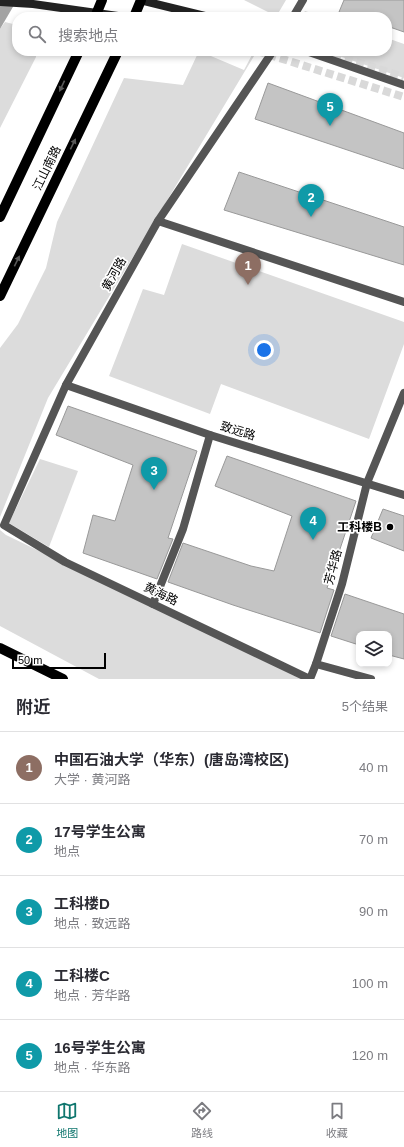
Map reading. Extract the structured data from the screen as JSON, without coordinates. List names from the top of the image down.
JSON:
{
  "streets": {
    "main road": ["江山南路"],
    "street": [
      "黄河路",
      "致远路",
      "芳华路",
      "黄海路"
    ]
  },
  "crossings": [
    ["黄河路", "致远路"],
    ["黄河路", "黄海路"],
    ["致远路", "芳华路"],
    ["芳华路", "黄海路"]
  ],
  "places": ["工科楼B"],
  "scale_bar": "50 m",
  "page": {
    "search": "搜索地点",
    "pins": [
      "5",
      "2",
      "1",
      "3",
      "4"
    ],
    "scale": "50 m",
    "heading": ["附近", "5个结果"],
    "list": [
      {
        "mark": "1",
        "name": "中国石油大学（华东）(唐岛湾校区)",
        "note": "大学 · 黄河路",
        "value": "40 m"
      },
      {
        "mark": "2",
        "name": "17号学生公寓",
        "note": "地点",
        "value": "70 m"
      },
      {
        "mark": "3",
        "name": "工科楼D",
        "note": "地点 · 致远路",
        "value": "90 m"
      },
      {
        "mark": "4",
        "name": "工科楼C",
        "note": "地点 · 芳华路",
        "value": "100 m"
      },
      {
        "mark": "5",
        "name": "16号学生公寓",
        "note": "地点 · 华东路",
        "value": "120 m"
      }
    ],
    "nav": ["地图", "路线", "收藏"]
  }
}
